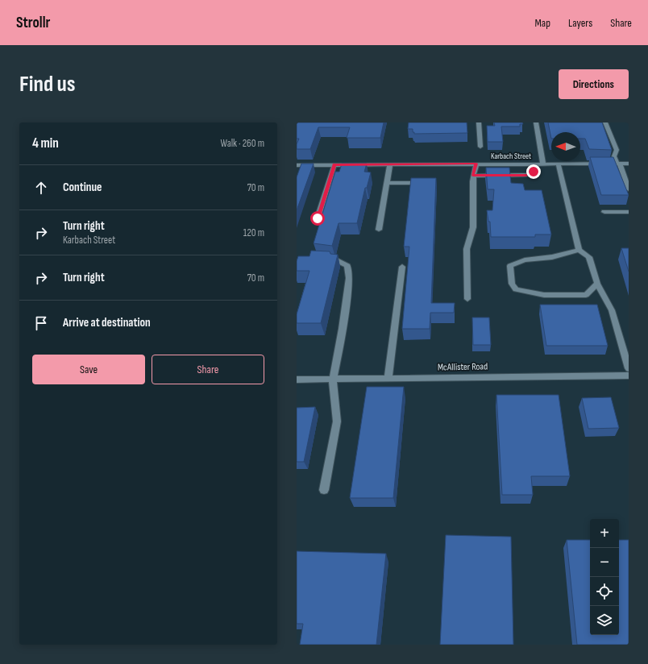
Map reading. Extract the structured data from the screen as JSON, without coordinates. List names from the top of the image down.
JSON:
{
  "streets": {
    "street": ["Karbach Street", "McAllister Road"]
  },
  "north": "left",
  "page": {
    "header": "Strollr",
    "nav": ["Map", "Layers", "Share"],
    "buttons": [
      "Directions",
      ["Save", "Share"]
    ],
    "title": "Find us",
    "heading": ["4 min", "Walk · 260 m"],
    "list": [
      ["Continue", "70 m"],
      ["Turn right", "Karbach Street", "120 m"],
      ["Turn right", "70 m"],
      "Arrive at destination"
    ],
    "map_buttons": ["+", "−"]
  }
}
